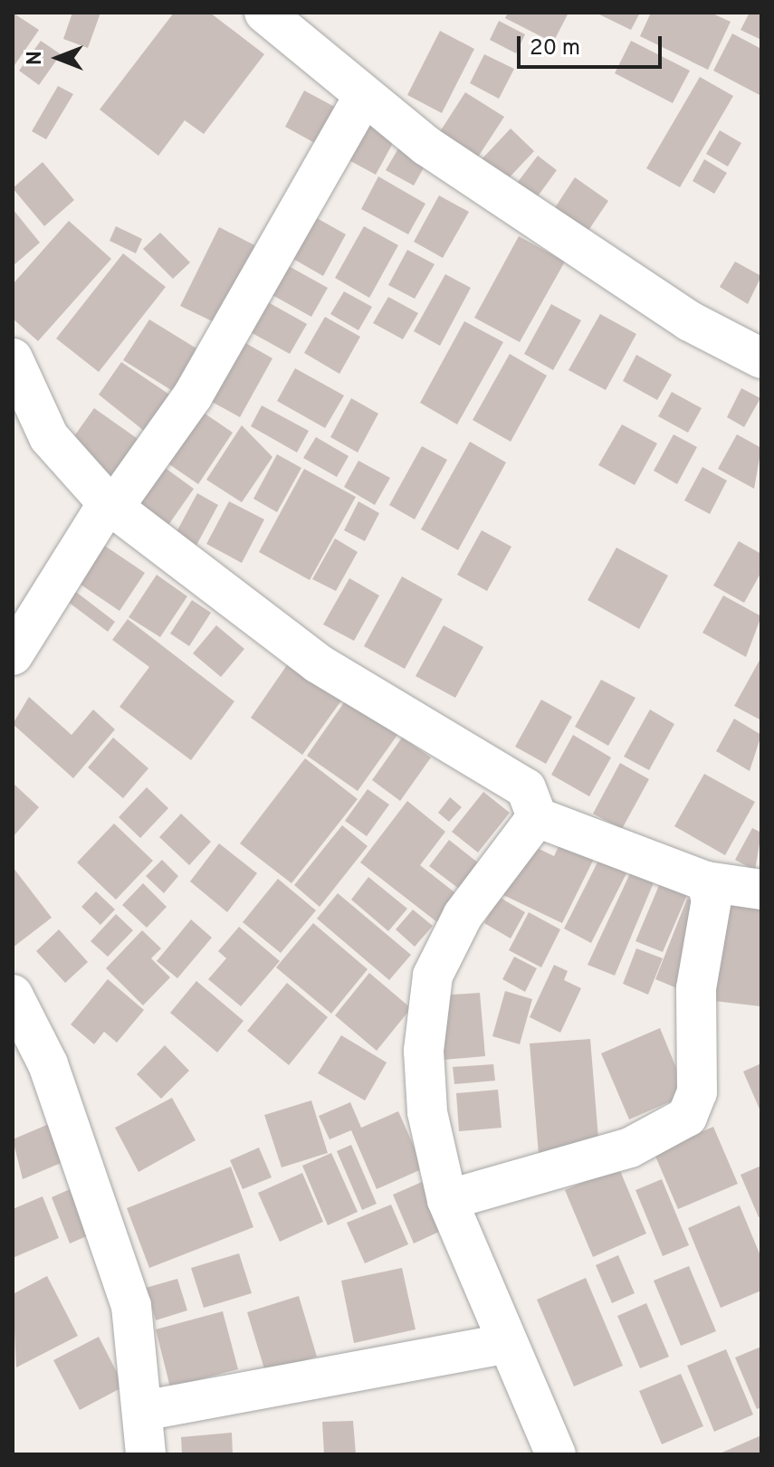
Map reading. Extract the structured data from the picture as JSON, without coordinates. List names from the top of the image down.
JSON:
{
  "scale_bar": "20 m",
  "north": "left"
}
